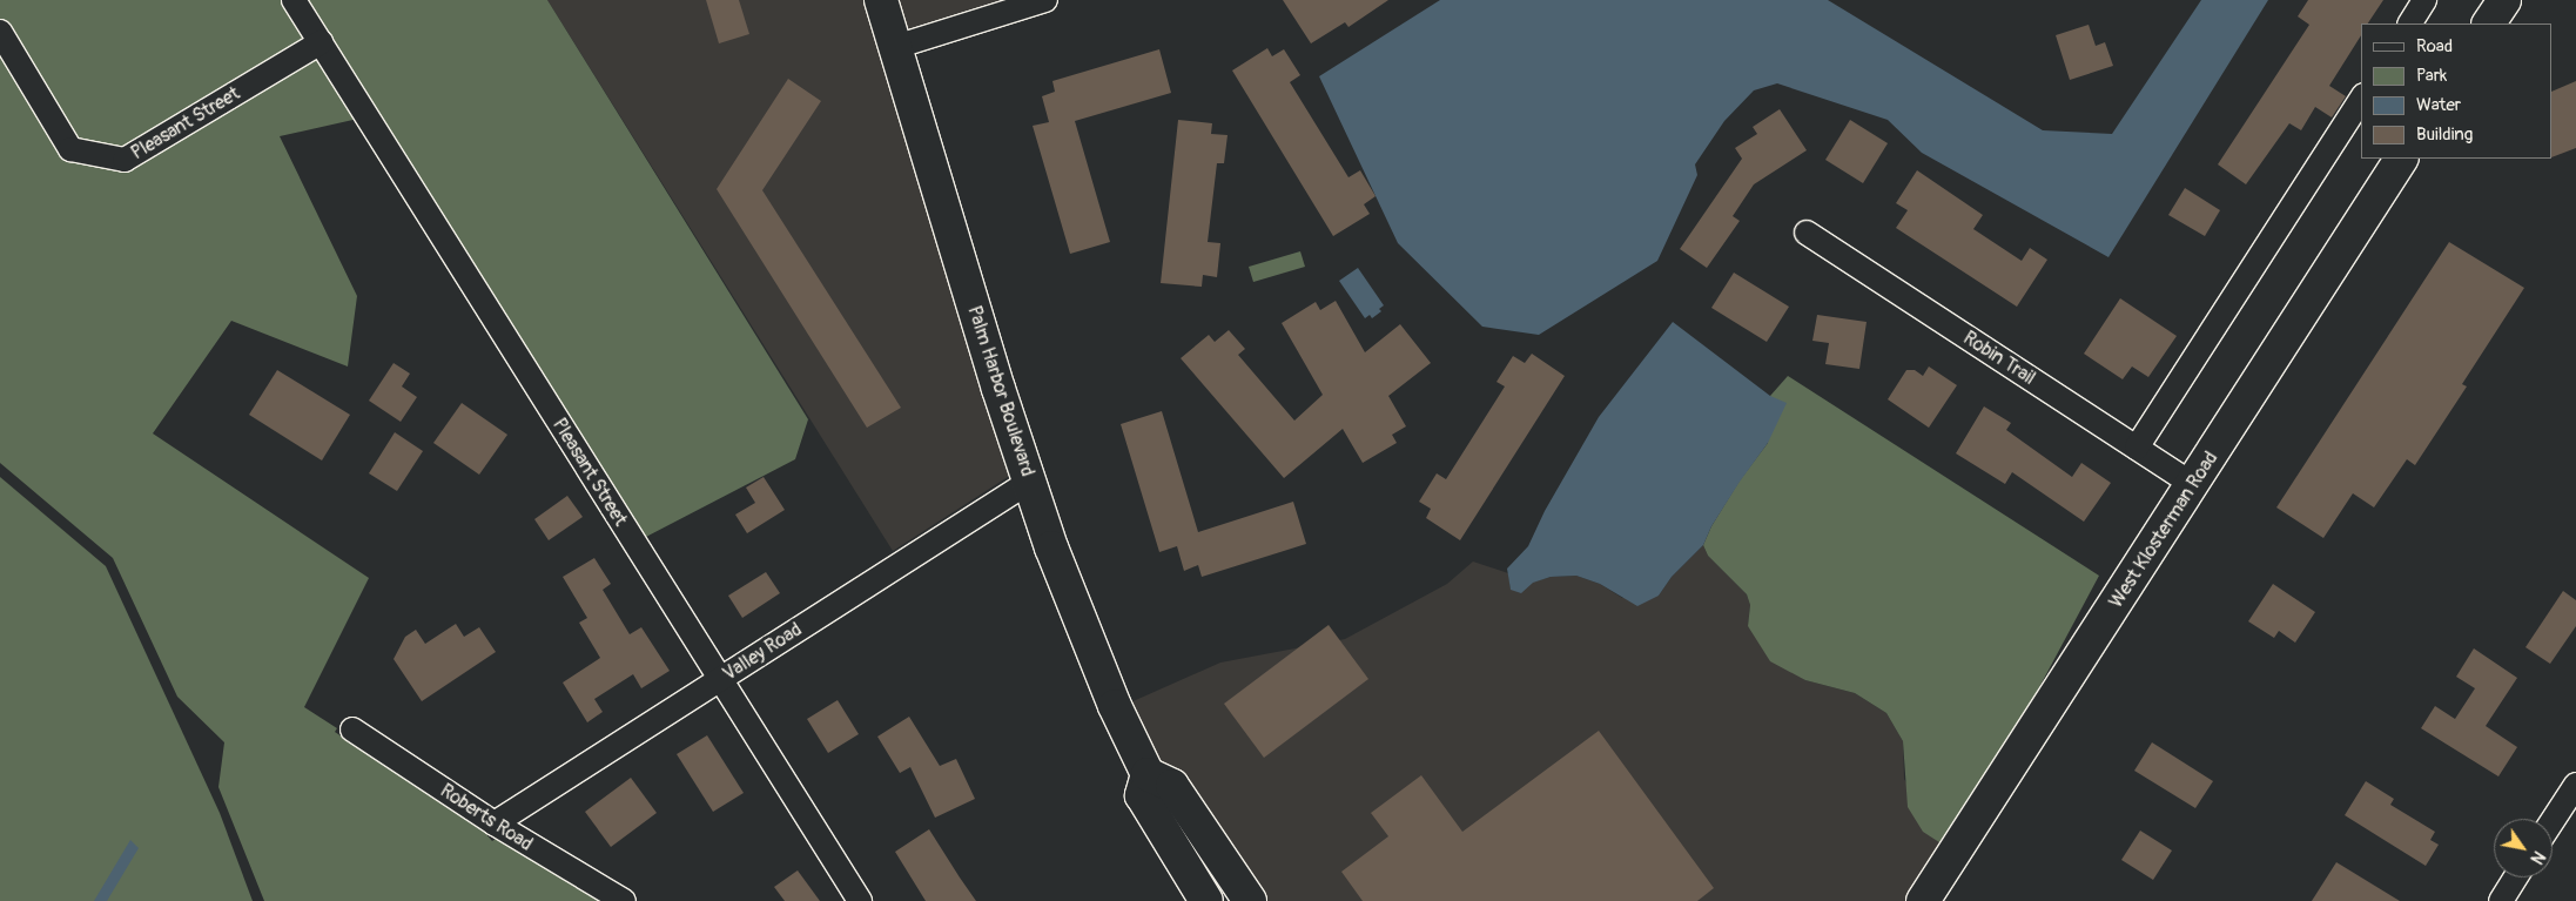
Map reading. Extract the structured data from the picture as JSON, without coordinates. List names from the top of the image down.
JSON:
{
  "streets": {
    "main road": ["Palm Harbor Boulevard", "West Klosterman Road"],
    "street": [
      "Pleasant Street",
      "Robin Trail",
      "Valley Road",
      "Roberts Road"
    ]
  },
  "crossings": [
    ["Pleasant Street", "Valley Road"],
    ["Robin Trail", "West Klosterman Road"],
    ["Palm Harbor Boulevard", "Valley Road"],
    ["Valley Road", "Roberts Road"]
  ],
  "legend": [
    "Road",
    "Park",
    "Water",
    "Building"
  ],
  "north": "bottom right"
}
